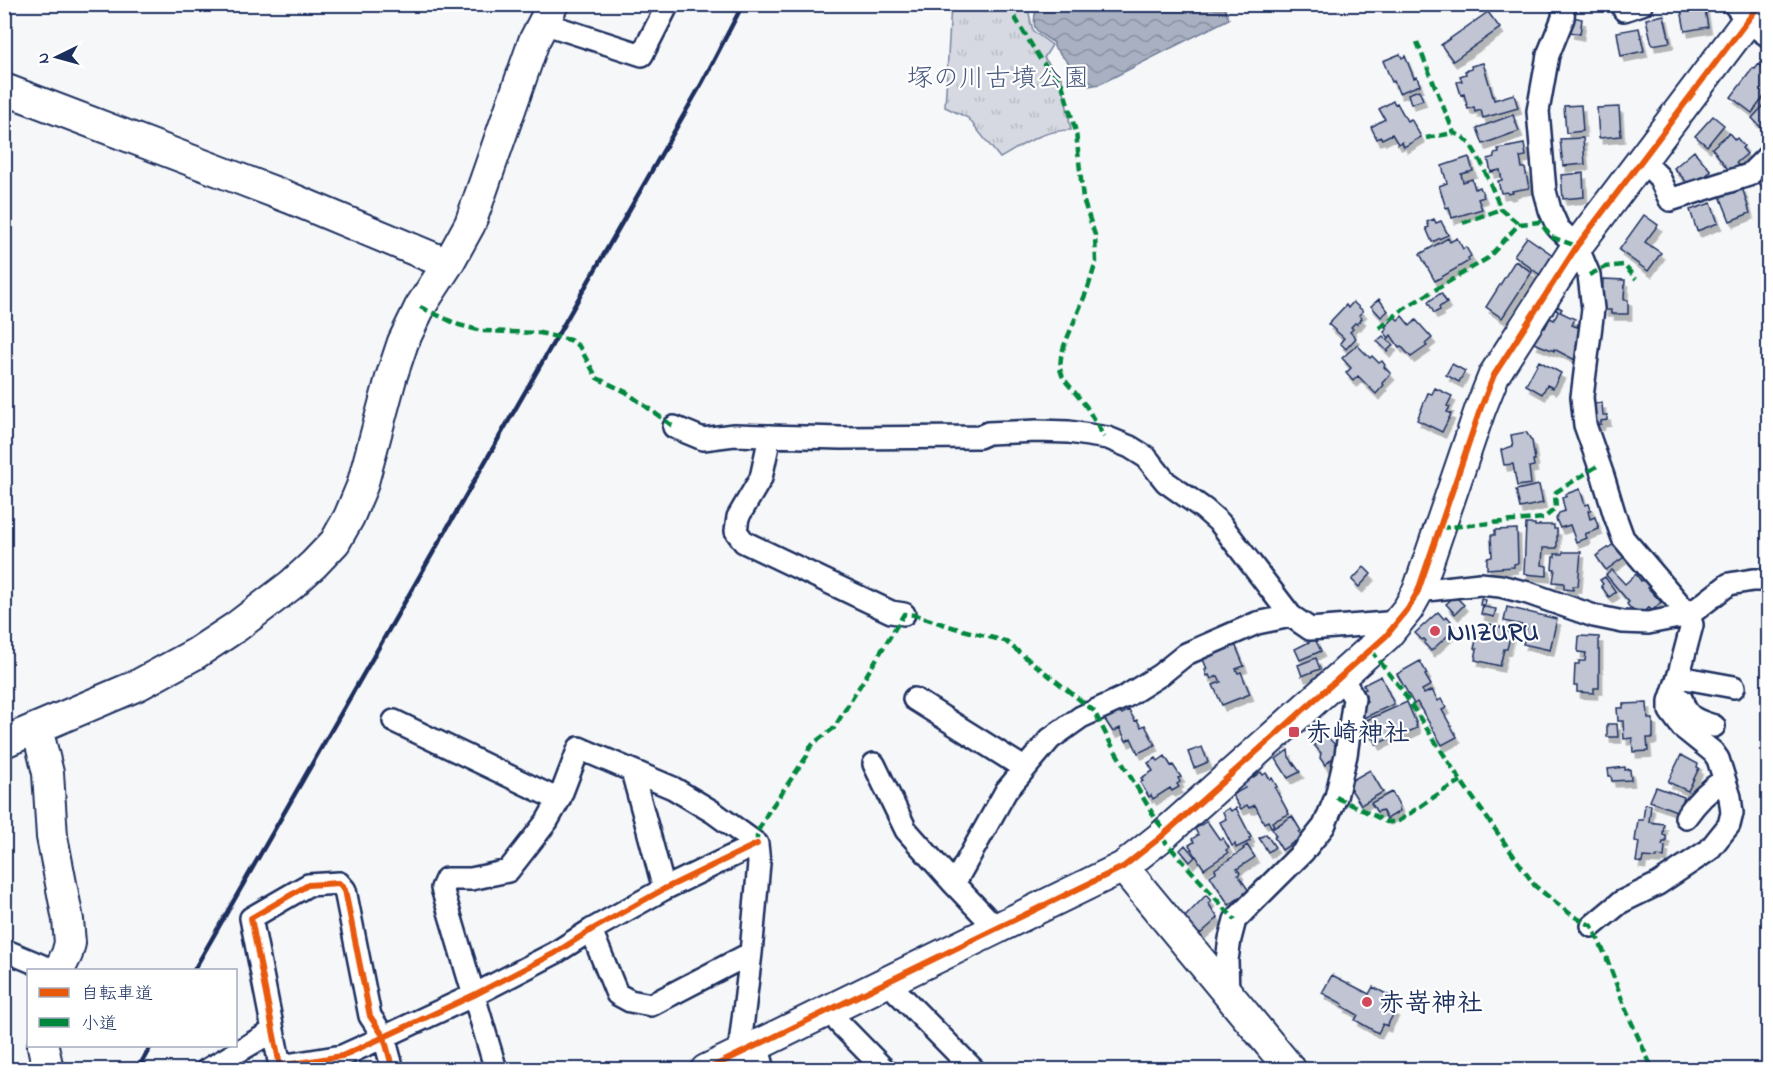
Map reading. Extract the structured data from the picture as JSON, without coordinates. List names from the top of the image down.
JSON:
{
  "parks": ["塚の川古墳公園"],
  "places": {
    "other": ["NIIZURU", "赤嵜神社"],
    "transit": ["赤崎神社"]
  },
  "legend": ["自転車道", "小道"],
  "north": "left"
}
